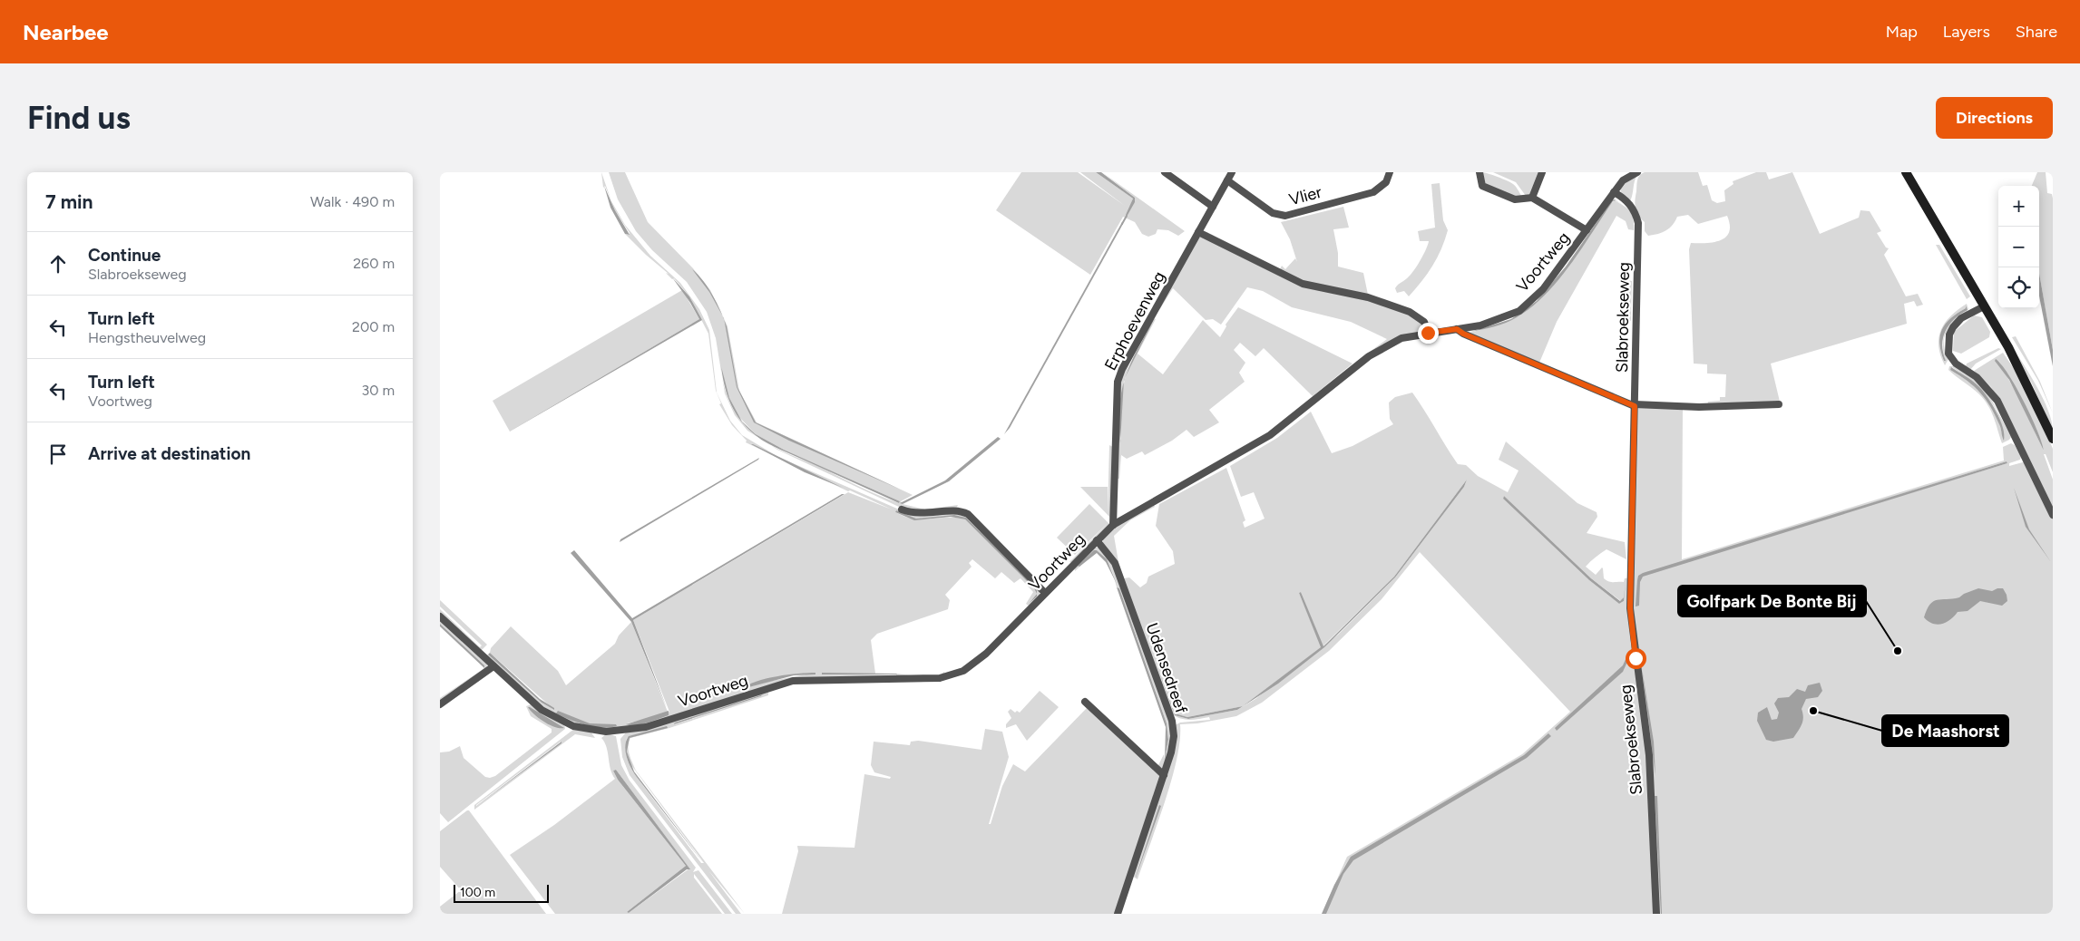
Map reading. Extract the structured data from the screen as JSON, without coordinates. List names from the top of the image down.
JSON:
{
  "streets": {
    "street": [
      "Vlier",
      "Voortweg",
      "Slabroekseweg",
      "Erphoevenweg",
      "Udensedreef"
    ]
  },
  "crossings": [
    ["Vlier", "Erphoevenweg"],
    ["Voortweg", "Slabroekseweg"],
    ["Voortweg", "Erphoevenweg"],
    ["Voortweg", "Udensedreef"]
  ],
  "places": ["Golfpark De Bonte Bij", "De Maashorst"],
  "scale_bar": "100 m",
  "page": {
    "header": "Nearbee",
    "nav": ["Map", "Layers", "Share"],
    "buttons": "Directions",
    "title": "Find us",
    "heading": ["7 min", "Walk · 490 m"],
    "map_buttons": ["+", "−"],
    "list": [
      ["Continue", "Slabroekseweg", "260 m"],
      ["Turn left", "Hengstheuvelweg", "200 m"],
      ["Turn left", "Voortweg", "30 m"],
      "Arrive at destination"
    ],
    "scale": "100 m"
  }
}
